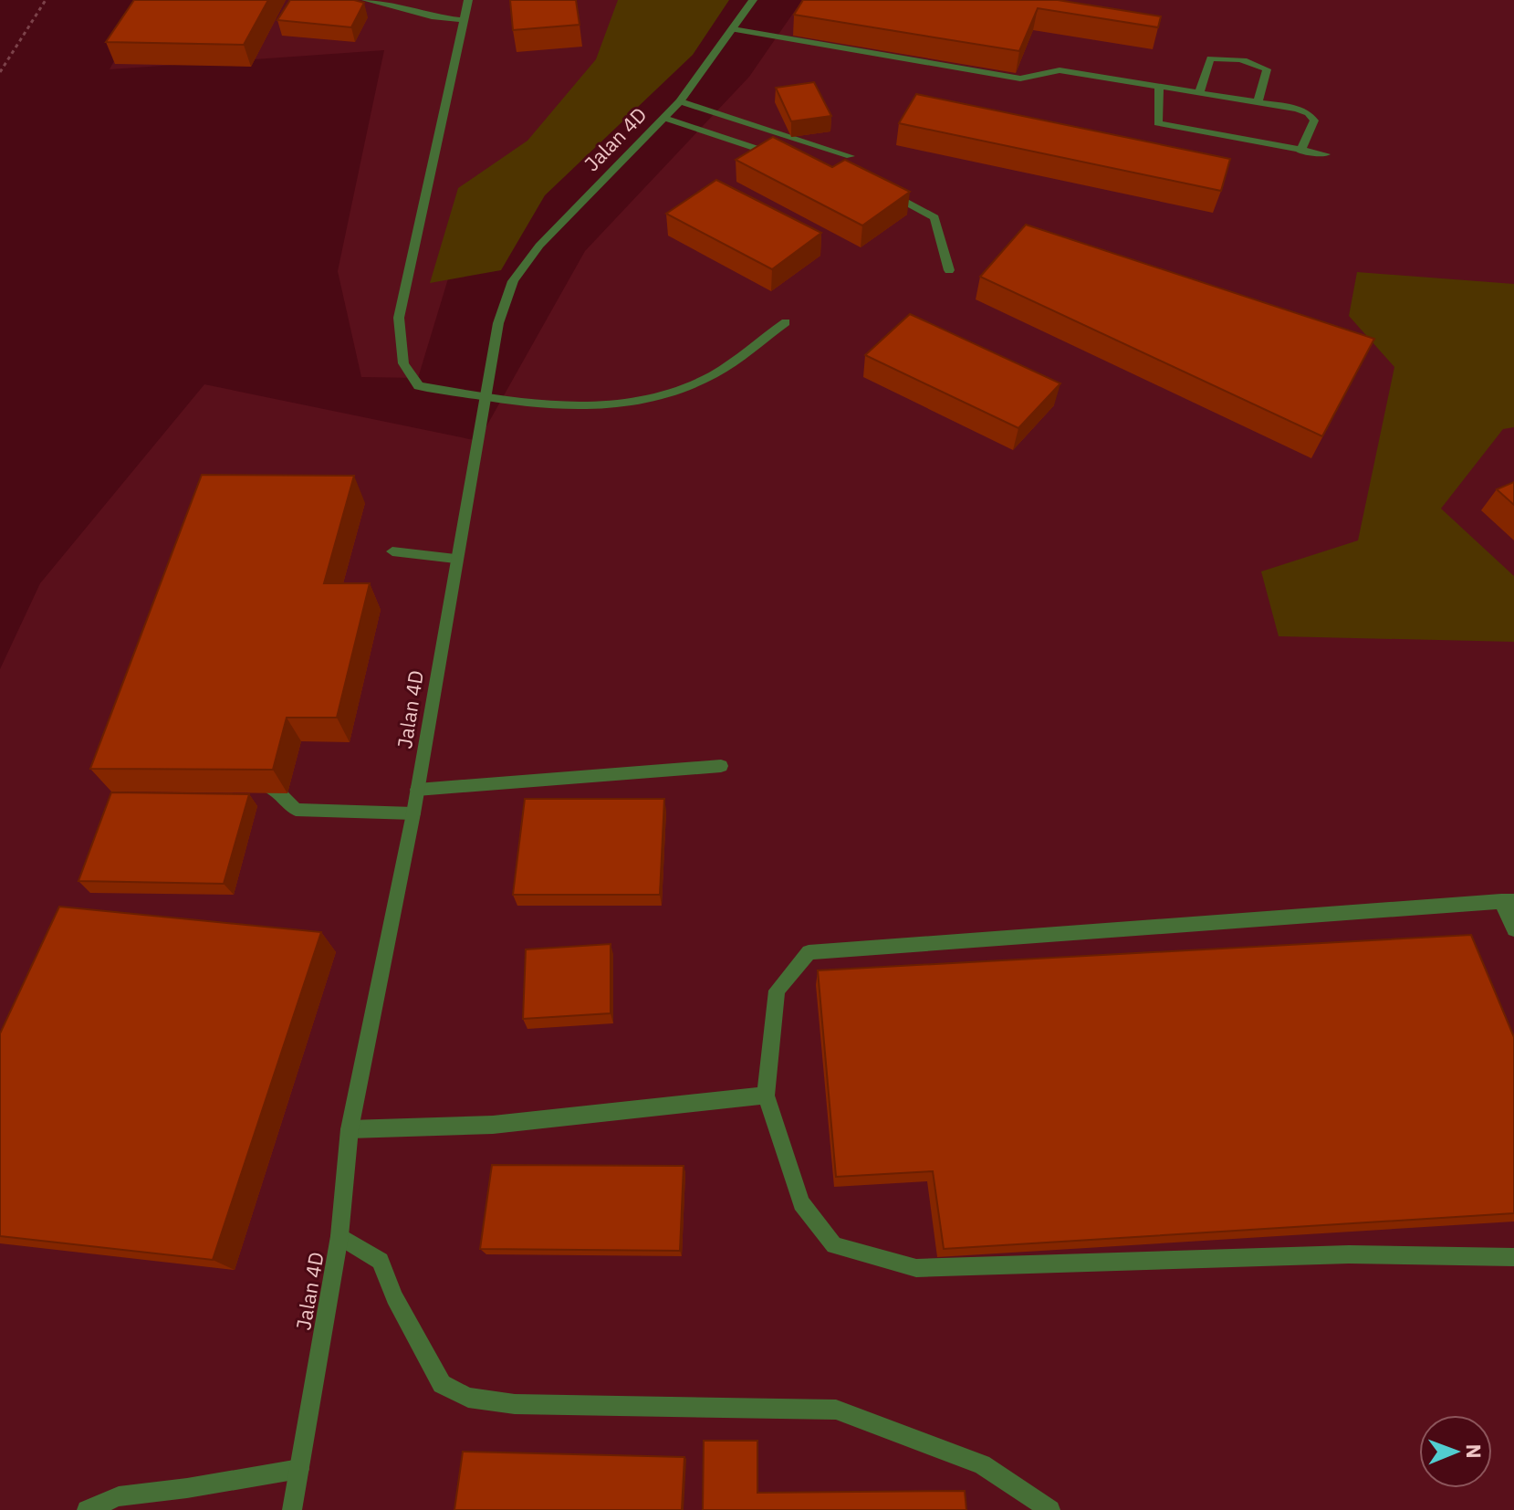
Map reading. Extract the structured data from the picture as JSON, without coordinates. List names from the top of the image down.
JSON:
{
  "streets": {
    "street": ["Jalan 4D"]
  },
  "north": "right"
}
